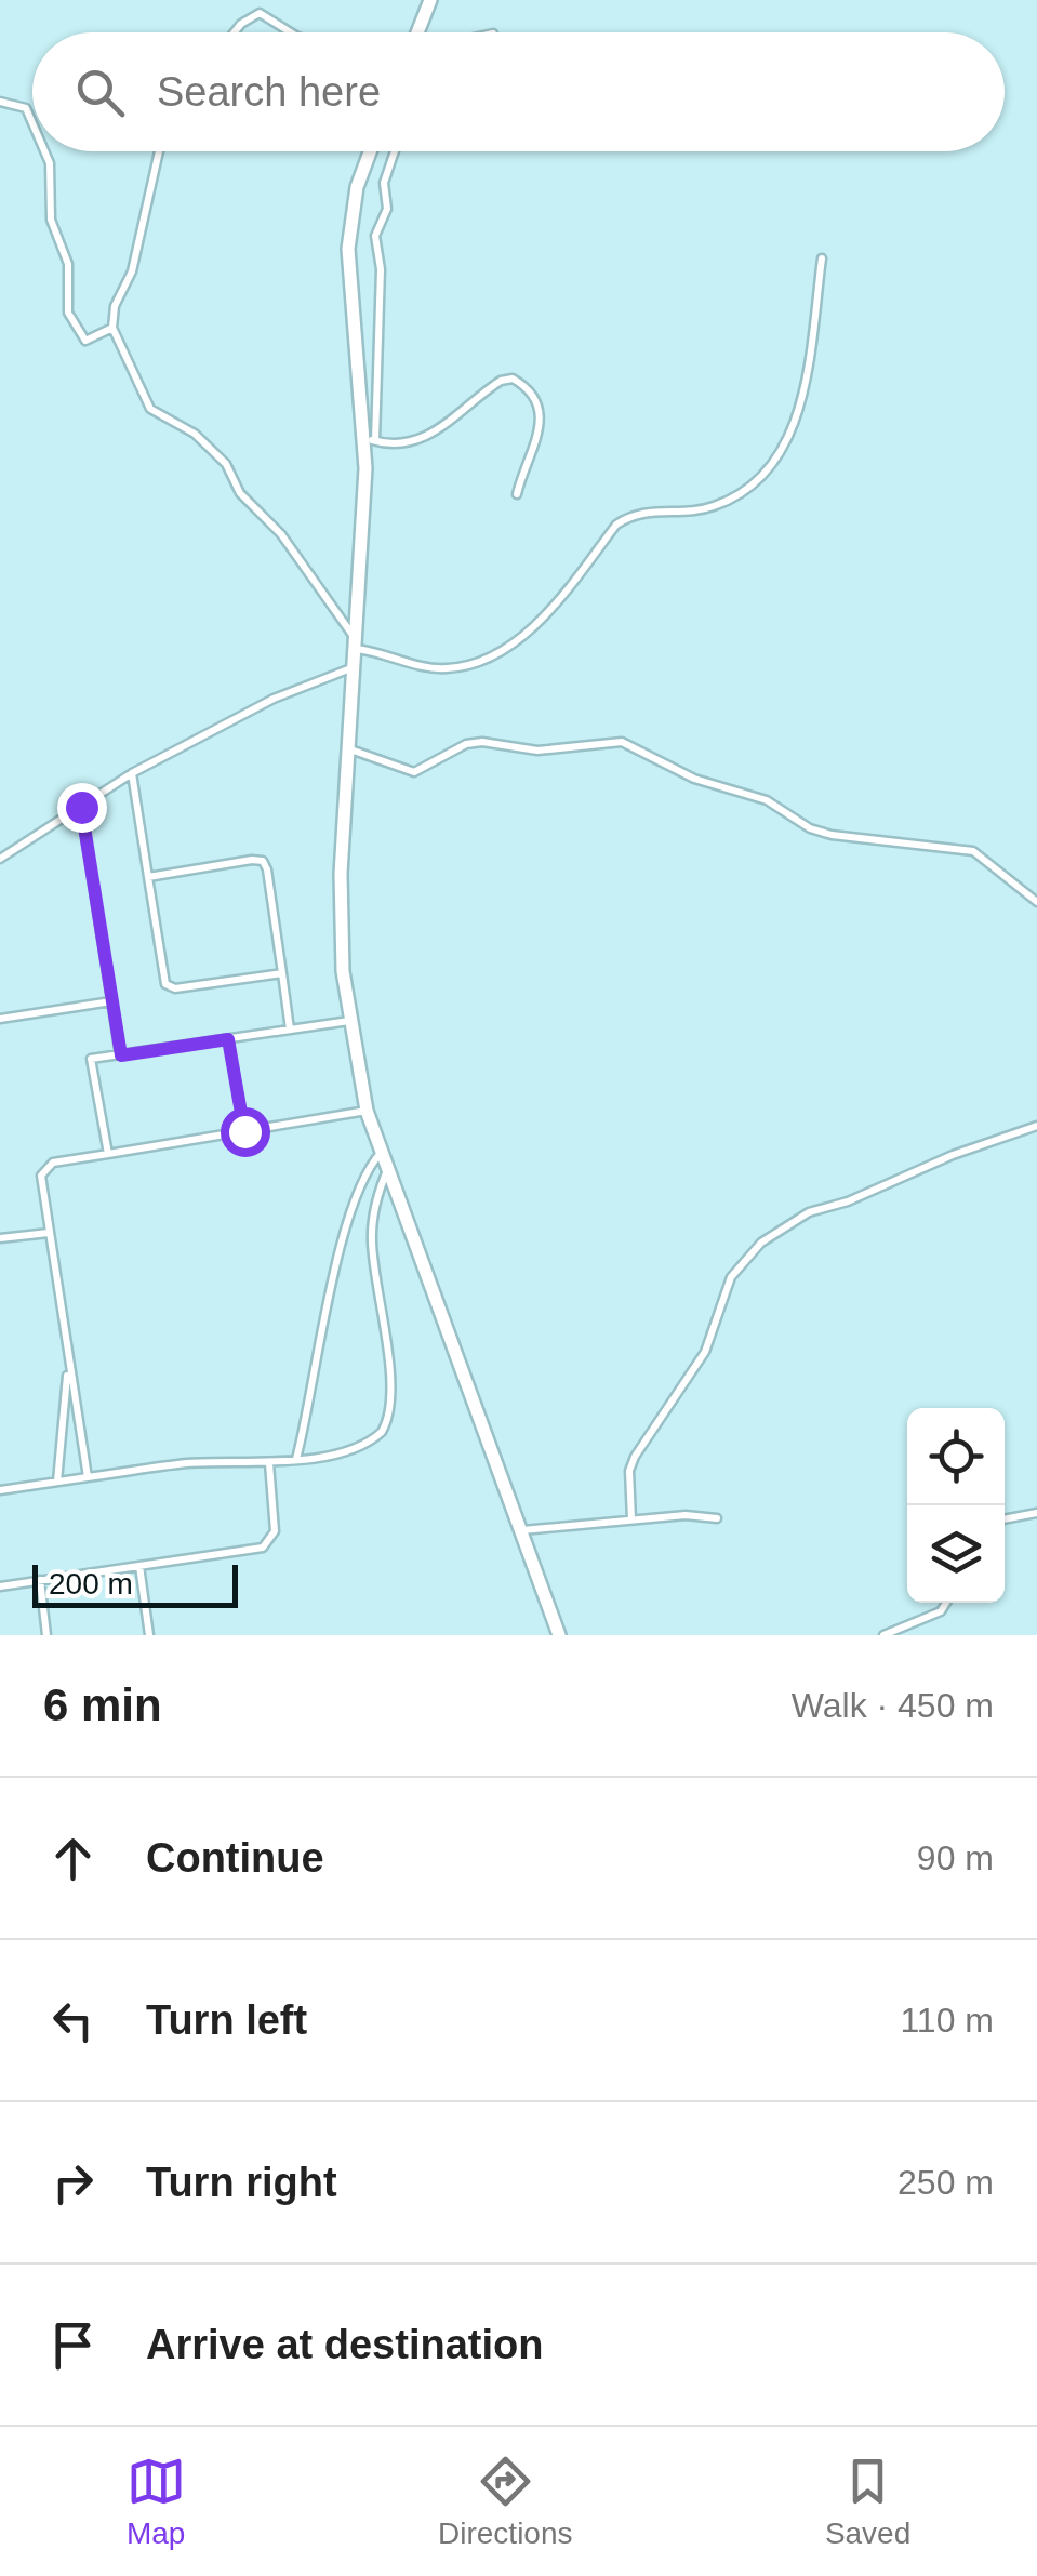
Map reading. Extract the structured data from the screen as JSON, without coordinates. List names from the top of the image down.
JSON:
{
  "scale_bar": "200 m",
  "page": {
    "search": "Search here",
    "scale": "200 m",
    "heading": ["6 min", "Walk · 450 m"],
    "list": [
      ["Continue", "90 m"],
      ["Turn left", "110 m"],
      ["Turn right", "250 m"],
      "Arrive at destination"
    ],
    "nav": ["Map", "Directions", "Saved"]
  }
}
